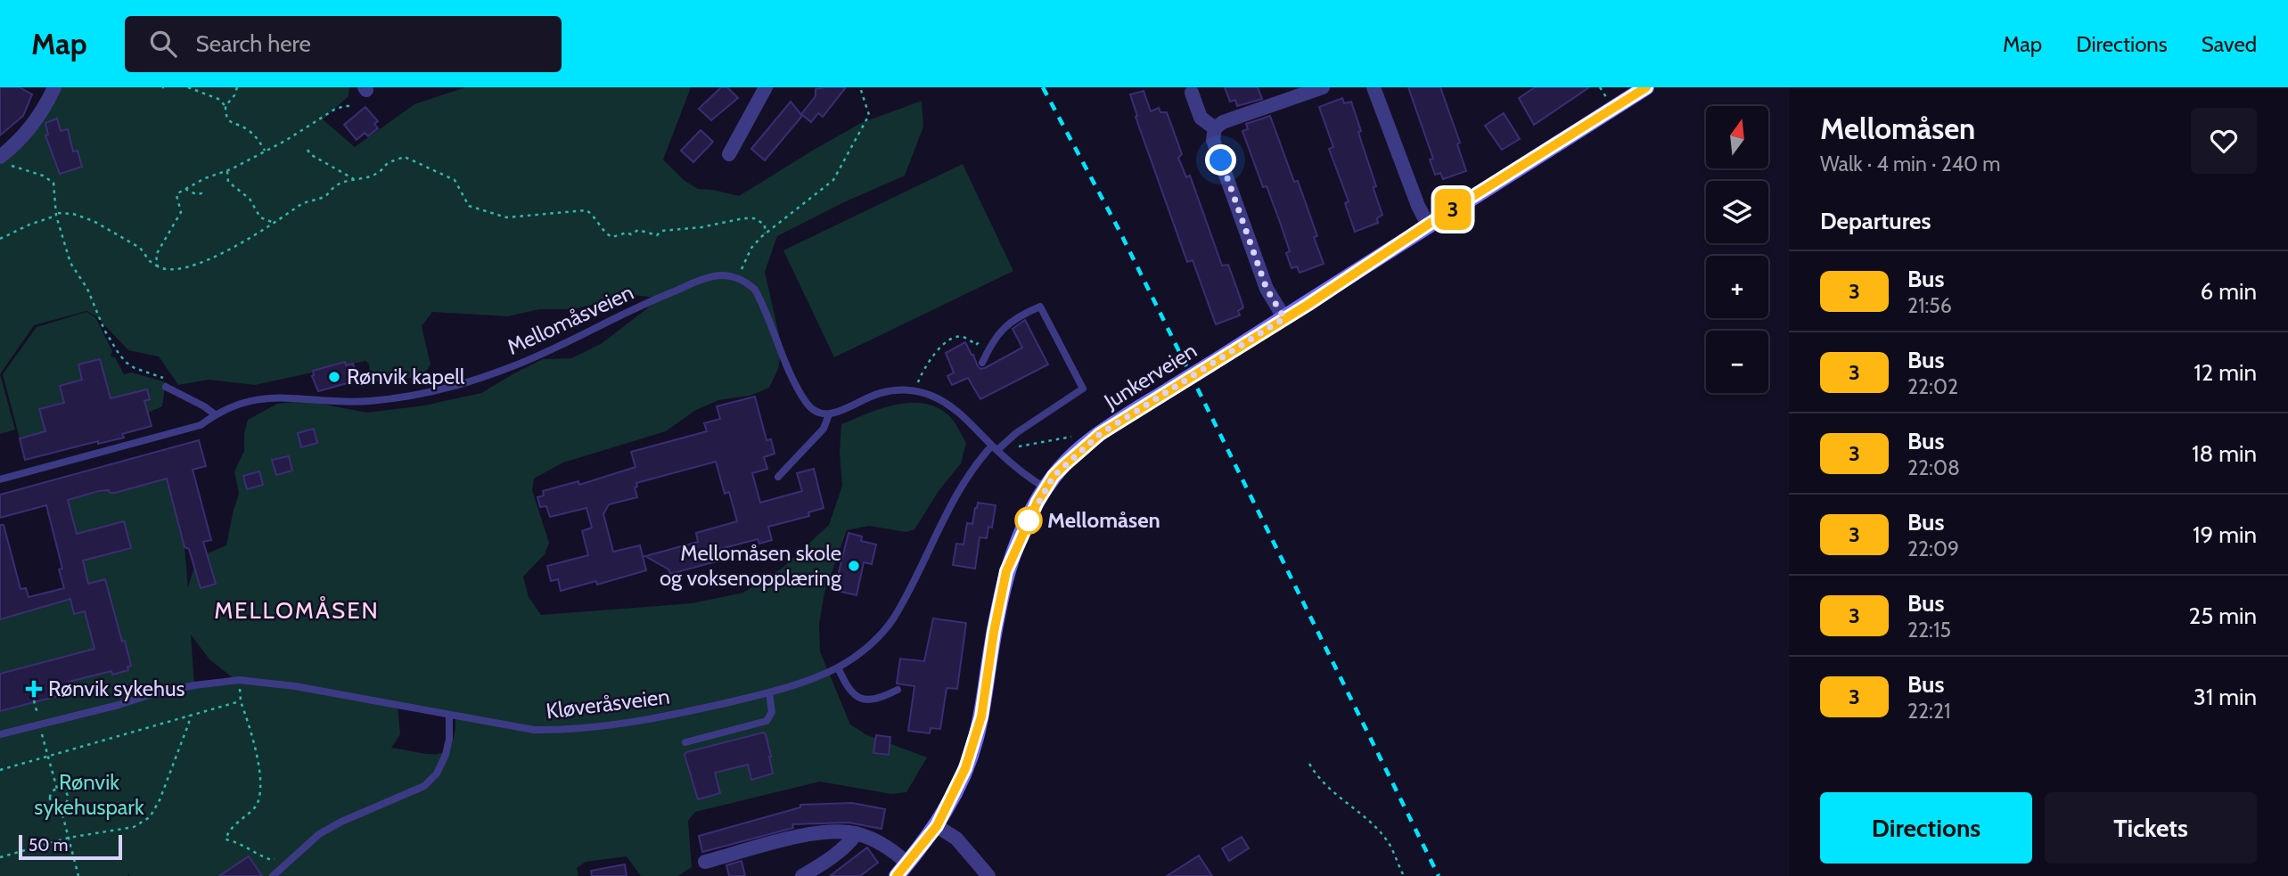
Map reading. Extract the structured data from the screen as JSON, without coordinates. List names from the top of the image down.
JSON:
{
  "streets": {
    "street": ["Junkerveien"],
    "lane": ["Mellomåsveien", "Kløveråsveien"]
  },
  "districts": ["MELLOMÅSEN"],
  "parks": ["Rønvik sykehuspark"],
  "places": {
    "other": ["Rønvik kapell", "Mellomåsen", "Mellomåsen skole og voksenopplæring"],
    "health": ["Rønvik sykehus"]
  },
  "lines": ["bus line 3"],
  "scale_bar": "50 m",
  "north": "top",
  "page": {
    "header": "Map",
    "search": "Search here",
    "nav": ["Map", "Directions", "Saved"],
    "on_map": "3",
    "heading": [
      ["Mellomåsen", "Walk · 4 min · 240 m"],
      "Departures"
    ],
    "map_buttons": ["+", "−"],
    "list": [
      {
        "mark": "3",
        "name": "Bus",
        "note": "21:56",
        "value": "6 min"
      },
      {
        "mark": "3",
        "name": "Bus",
        "note": "22:02",
        "value": "12 min"
      },
      {
        "mark": "3",
        "name": "Bus",
        "note": "22:08",
        "value": "18 min"
      },
      {
        "mark": "3",
        "name": "Bus",
        "note": "22:09",
        "value": "19 min"
      },
      {
        "mark": "3",
        "name": "Bus",
        "note": "22:15",
        "value": "25 min"
      },
      {
        "mark": "3",
        "name": "Bus",
        "note": "22:21",
        "value": "31 min"
      }
    ],
    "buttons": ["Directions", "Tickets"],
    "scale": "50 m"
  }
}
